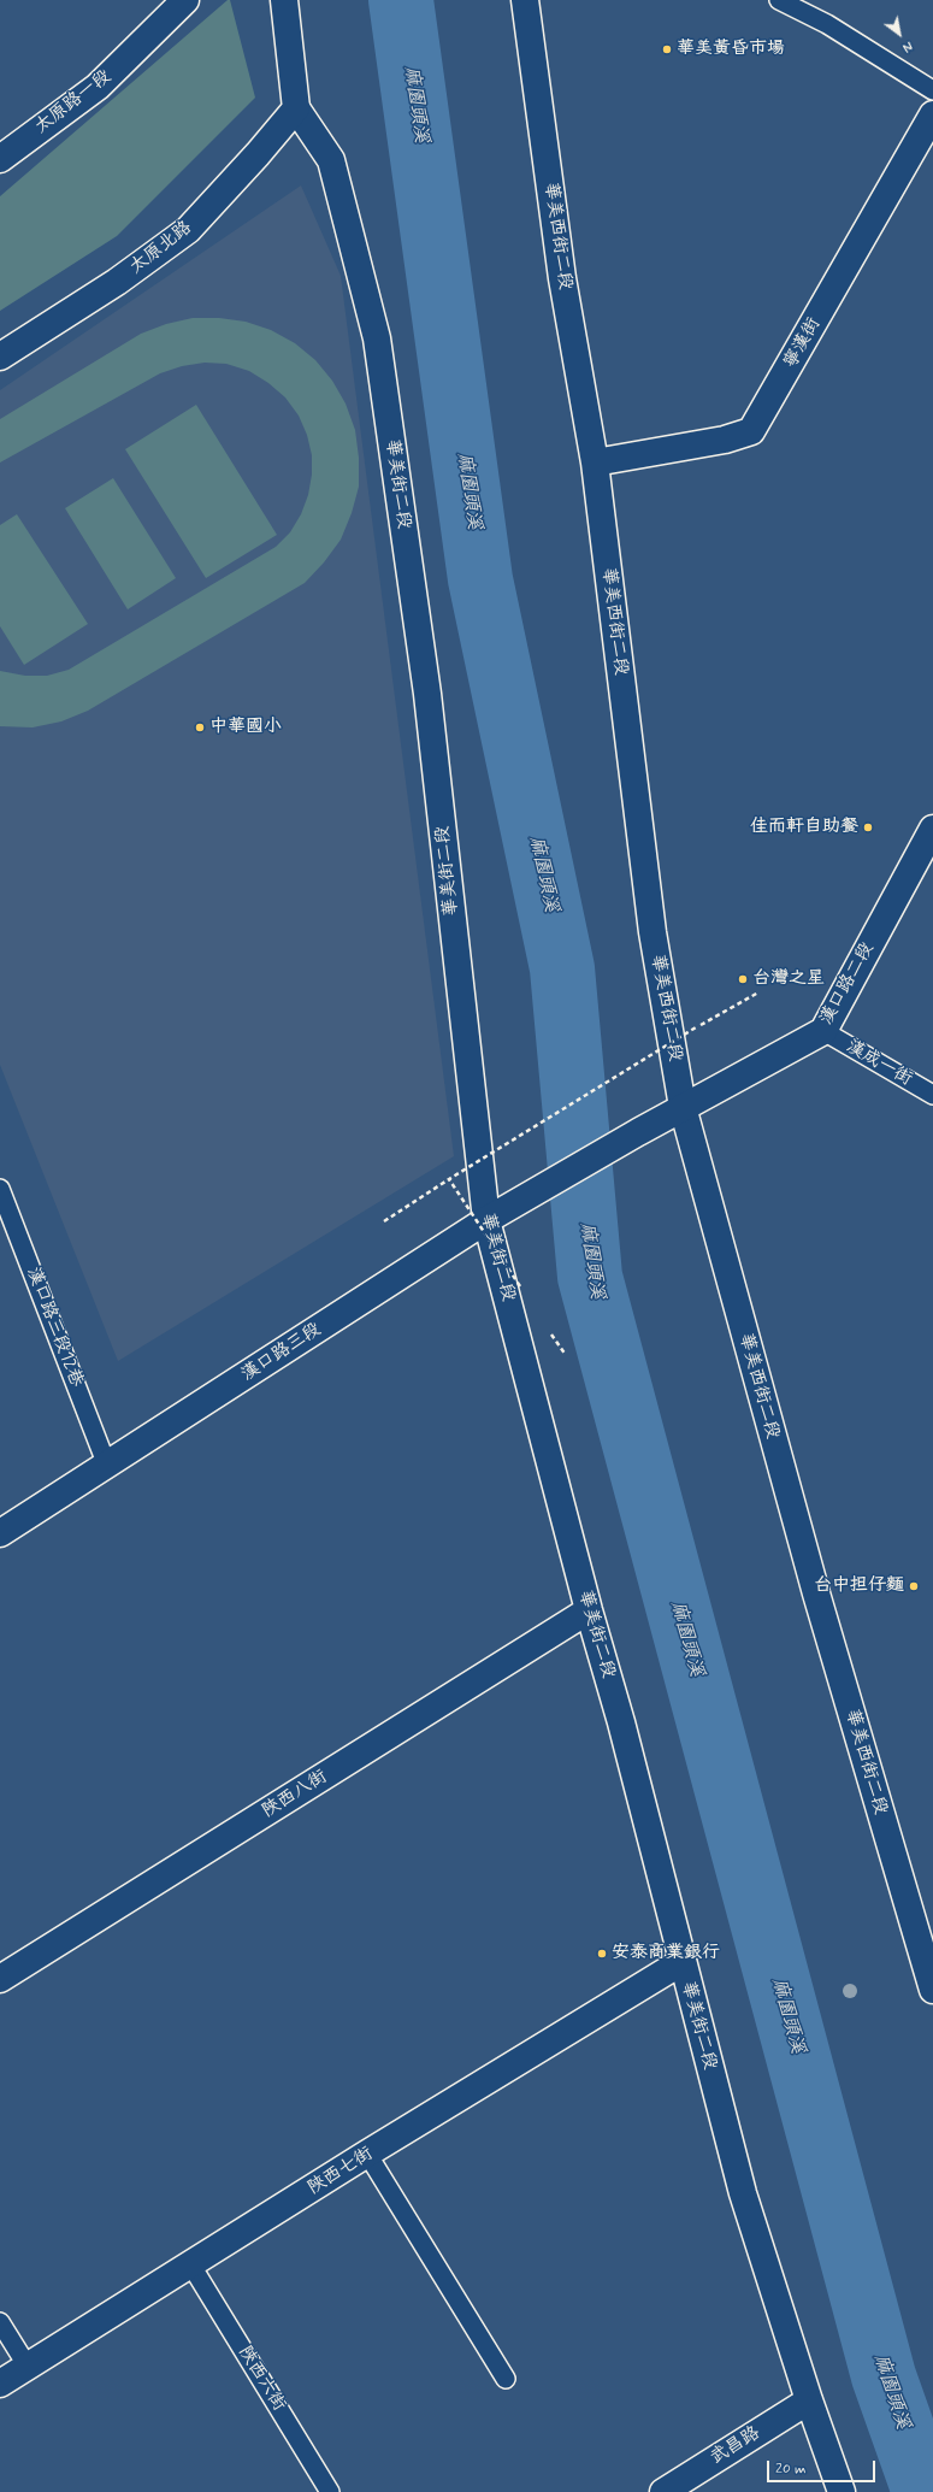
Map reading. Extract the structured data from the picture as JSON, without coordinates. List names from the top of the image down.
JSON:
{
  "streets": {
    "street": [
      "太原路一段",
      "華美西街二段",
      "太原北路",
      "寧漢街",
      "華美街二段",
      "漢口路二段",
      "漢口路三段",
      "陝西八街",
      "陜西七街",
      "武昌路"
    ],
    "lane": ["漢成一街", "漢口路三段12巷", "陝西六街"]
  },
  "crossings": [
    ["華美西街二段", "寧漢街"],
    ["華美西街二段", "漢口路二段"],
    ["太原北路", "華美街二段"],
    ["華美街二段", "漢口路三段"],
    ["華美街二段", "陝西八街"],
    ["華美街二段", "陜西七街"],
    ["華美街二段", "武昌路"],
    ["漢口路二段", "漢成一街"],
    ["漢口路二段", "漢口路三段"],
    ["漢口路三段12巷", "漢口路三段"],
    ["陜西七街", "陝西六街"]
  ],
  "water": ["麻園頭溪"],
  "places": [
    "華美黃昏市場",
    "中華國小",
    "佳而軒自助餐",
    "台灣之星",
    "台中担仔麵",
    "安泰商業銀行"
  ],
  "scale_bar": "20 m",
  "north": "bottom right"
}
